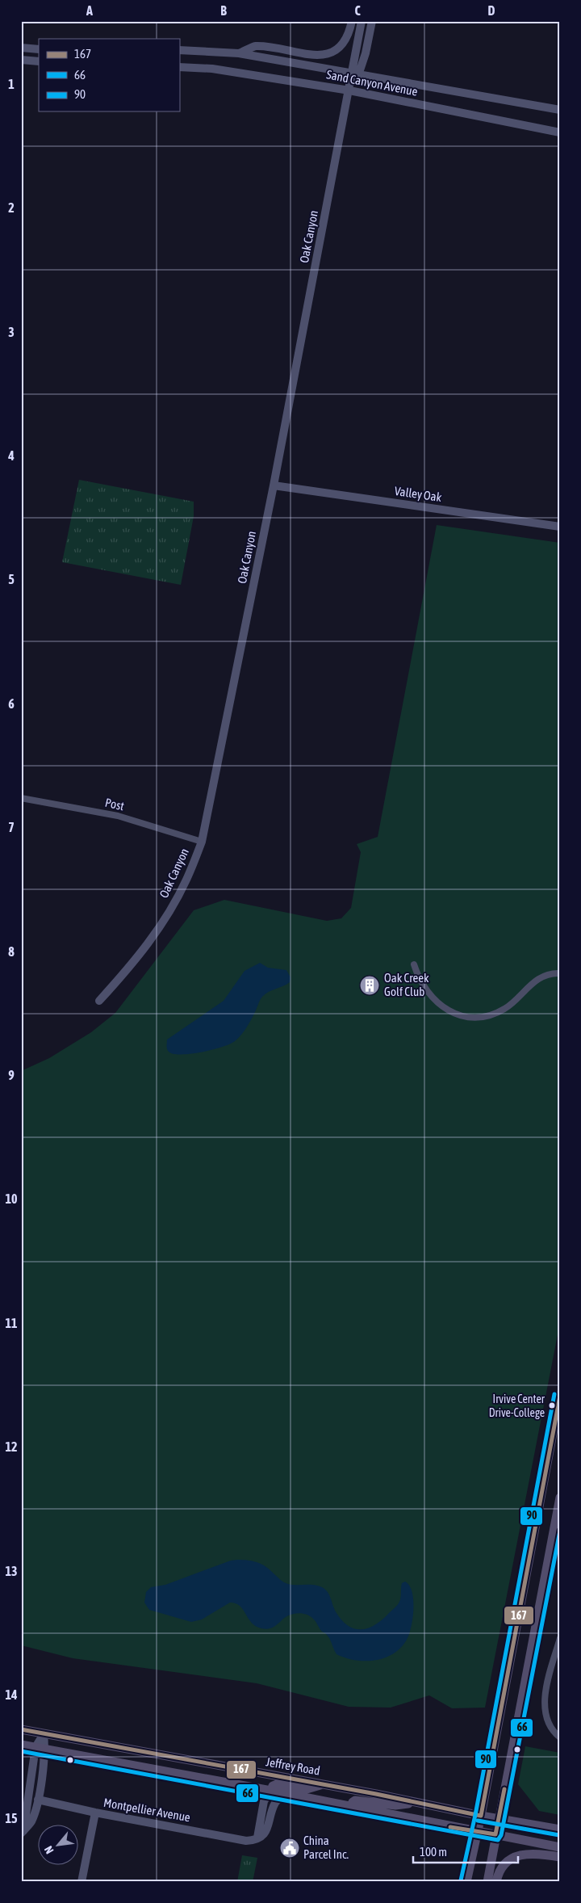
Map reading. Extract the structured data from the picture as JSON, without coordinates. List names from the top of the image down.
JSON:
{
  "streets": {
    "main road": ["Jeffrey Road"],
    "street": [
      "Sand Canyon Avenue",
      "Oak Canyon",
      "Valley Oak",
      "Post",
      "Montpellier Avenue"
    ]
  },
  "crossings": [
    ["Sand Canyon Avenue", "Oak Canyon"],
    ["Oak Canyon", "Valley Oak"],
    ["Oak Canyon", "Post"]
  ],
  "places": {
    "building": ["Oak Creek Golf Club"],
    "other": ["Irvive Center Drive-College"],
    "public building": ["China Parcel Inc."]
  },
  "lines": ["transit line 90", "transit line 167", "transit line 66"],
  "legend": ["167", "66", "90"],
  "scale_bar": "100 m",
  "north": "bottom left",
  "grid": {
    "columns": [
      "A",
      "B",
      "C",
      "D"
    ],
    "rows": [
      "1",
      "2",
      "3",
      "4",
      "5",
      "6",
      "7",
      "8",
      "9",
      "10",
      "11",
      "12",
      "13",
      "14",
      "15"
    ]
  }
}
